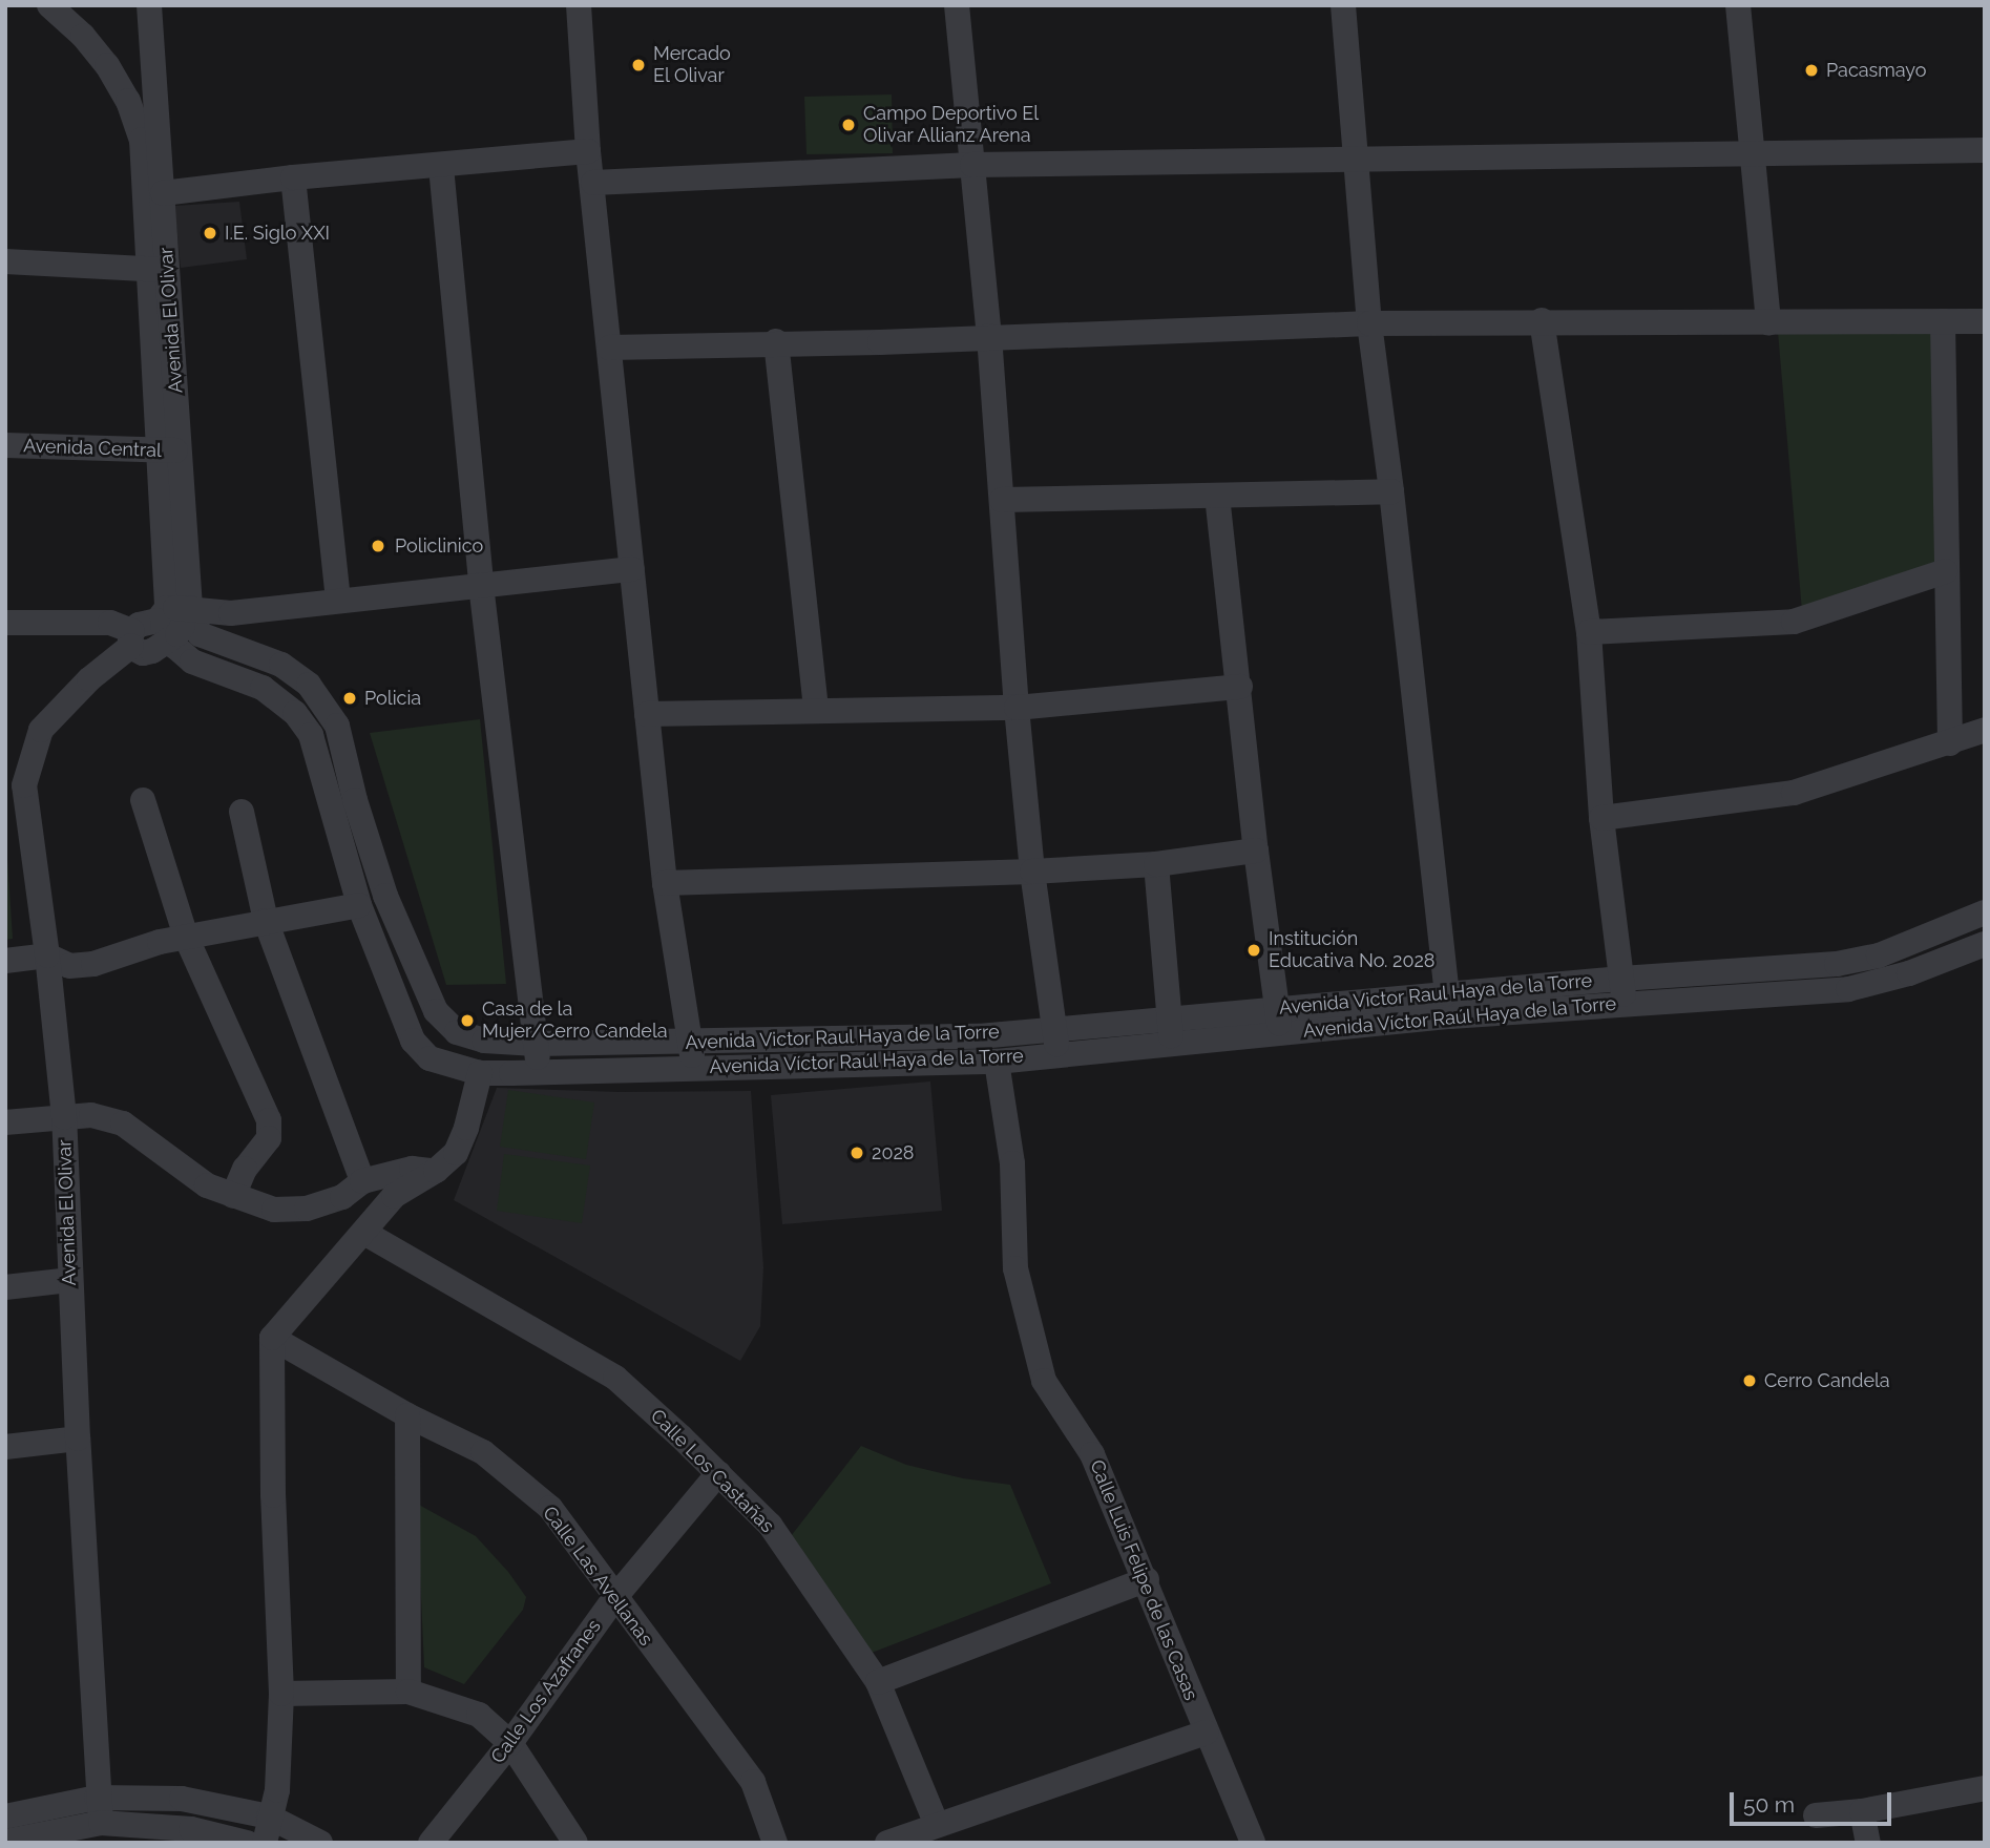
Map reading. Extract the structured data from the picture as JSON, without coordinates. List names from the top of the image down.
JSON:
{
  "streets": {
    "street": [
      "Avenida El Olivar",
      "Avenida Central",
      "Avenida Victor Raul Haya de la Torre",
      "Avenida Víctor Raúl Haya de la Torre",
      "Calle Los Castañas",
      "Calle Las Avellanas",
      "Calle Luis Felipe de las Casas",
      "Calle Los Azafranes"
    ]
  },
  "crossings": [
    ["Avenida El Olivar", "Avenida Central"],
    ["Avenida El Olivar", "Avenida Victor Raul Haya de la Torre"],
    ["Avenida El Olivar", "Avenida Víctor Raúl Haya de la Torre"],
    ["Avenida Victor Raul Haya de la Torre", "Avenida Víctor Raúl Haya de la Torre"],
    ["Avenida Víctor Raúl Haya de la Torre", "Calle Luis Felipe de las Casas"],
    ["Calle Los Castañas", "Calle Los Azafranes"],
    ["Calle Las Avellanas", "Calle Los Azafranes"]
  ],
  "places": [
    "Mercado El Olivar",
    "Pacasmayo",
    "Campo Deportivo El Olivar Allianz Arena",
    "I.E. Siglo XXI",
    "Policlinico",
    "Policia",
    "Institución Educativa No. 2028",
    "Casa de la Mujer/Cerro Candela",
    "2028",
    "Cerro Candela"
  ],
  "scale_bar": "50 m"
}
